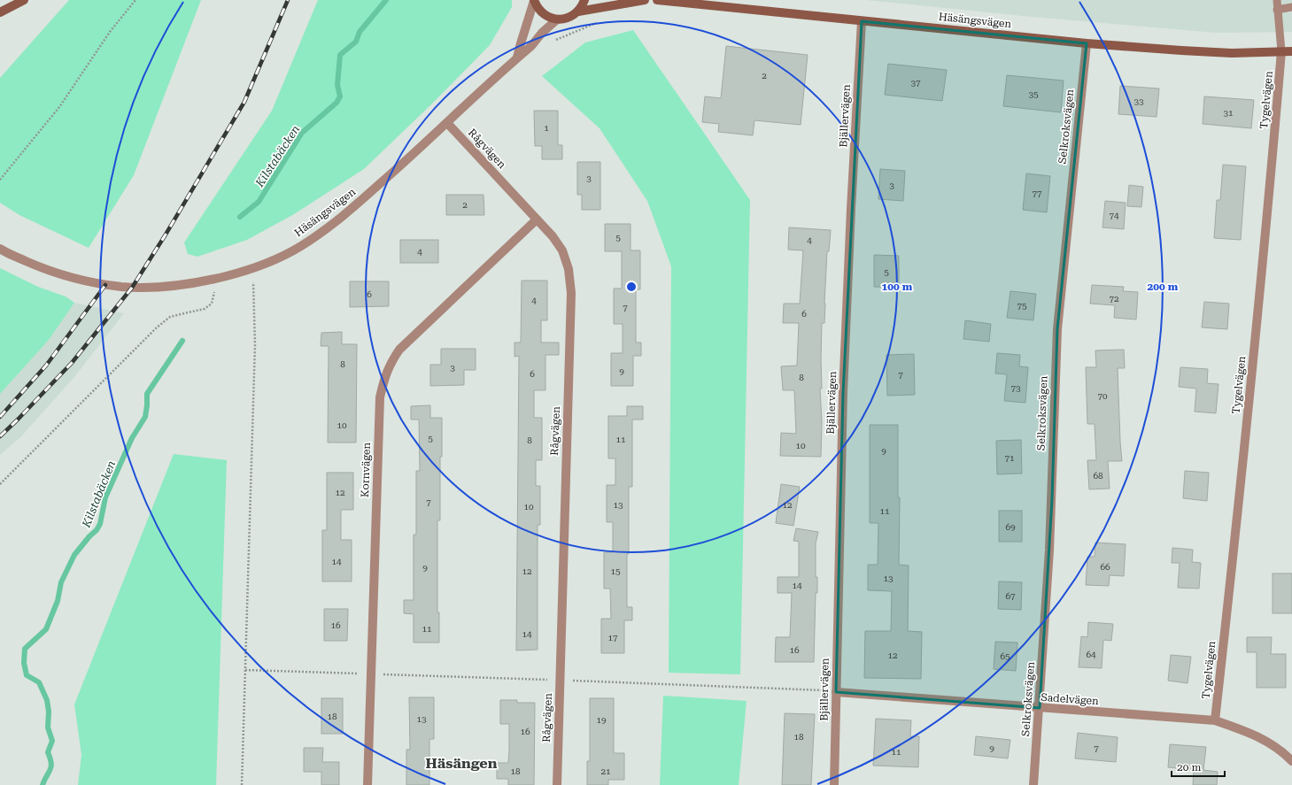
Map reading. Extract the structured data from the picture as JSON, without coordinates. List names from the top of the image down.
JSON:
{
  "streets": {
    "street": [
      "Häsängsvägen",
      "Tygelvägen",
      "Bjällervägen",
      "Selkroksvägen",
      "Rågvägen",
      "Kornvägen",
      "Sadelvägen"
    ]
  },
  "crossings": [
    ["Häsängsvägen", "Tygelvägen"],
    ["Häsängsvägen", "Bjällervägen"],
    ["Häsängsvägen", "Selkroksvägen"],
    ["Häsängsvägen", "Rågvägen"],
    ["Tygelvägen", "Sadelvägen"],
    ["Bjällervägen", "Sadelvägen"],
    ["Selkroksvägen", "Sadelvägen"],
    ["Rågvägen", "Kornvägen"]
  ],
  "districts": ["Häsängen"],
  "water": ["Kilstabäcken"],
  "house_numbers": [
    "2",
    "37",
    "35",
    "33",
    "31",
    "1",
    "3",
    "3",
    "77",
    "2",
    "74",
    "5",
    "4",
    "4",
    "5",
    "6",
    "72",
    "4",
    "75",
    "7",
    "6",
    "8",
    "3",
    "9",
    "6",
    "7",
    "8",
    "73",
    "70",
    "10",
    "5",
    "11",
    "8",
    "10",
    "9",
    "71",
    "68",
    "12",
    "7",
    "13",
    "12",
    "10",
    "11",
    "69",
    "14",
    "66",
    "9",
    "12",
    "15",
    "13",
    "14",
    "67",
    "16",
    "11",
    "14",
    "17",
    "16",
    "64",
    "12",
    "65",
    "18",
    "13",
    "19",
    "16",
    "18",
    "9",
    "7",
    "11",
    "18",
    "21"
  ],
  "scale_bar": "20 m",
  "rings": ["100 m", "200 m"]
}
